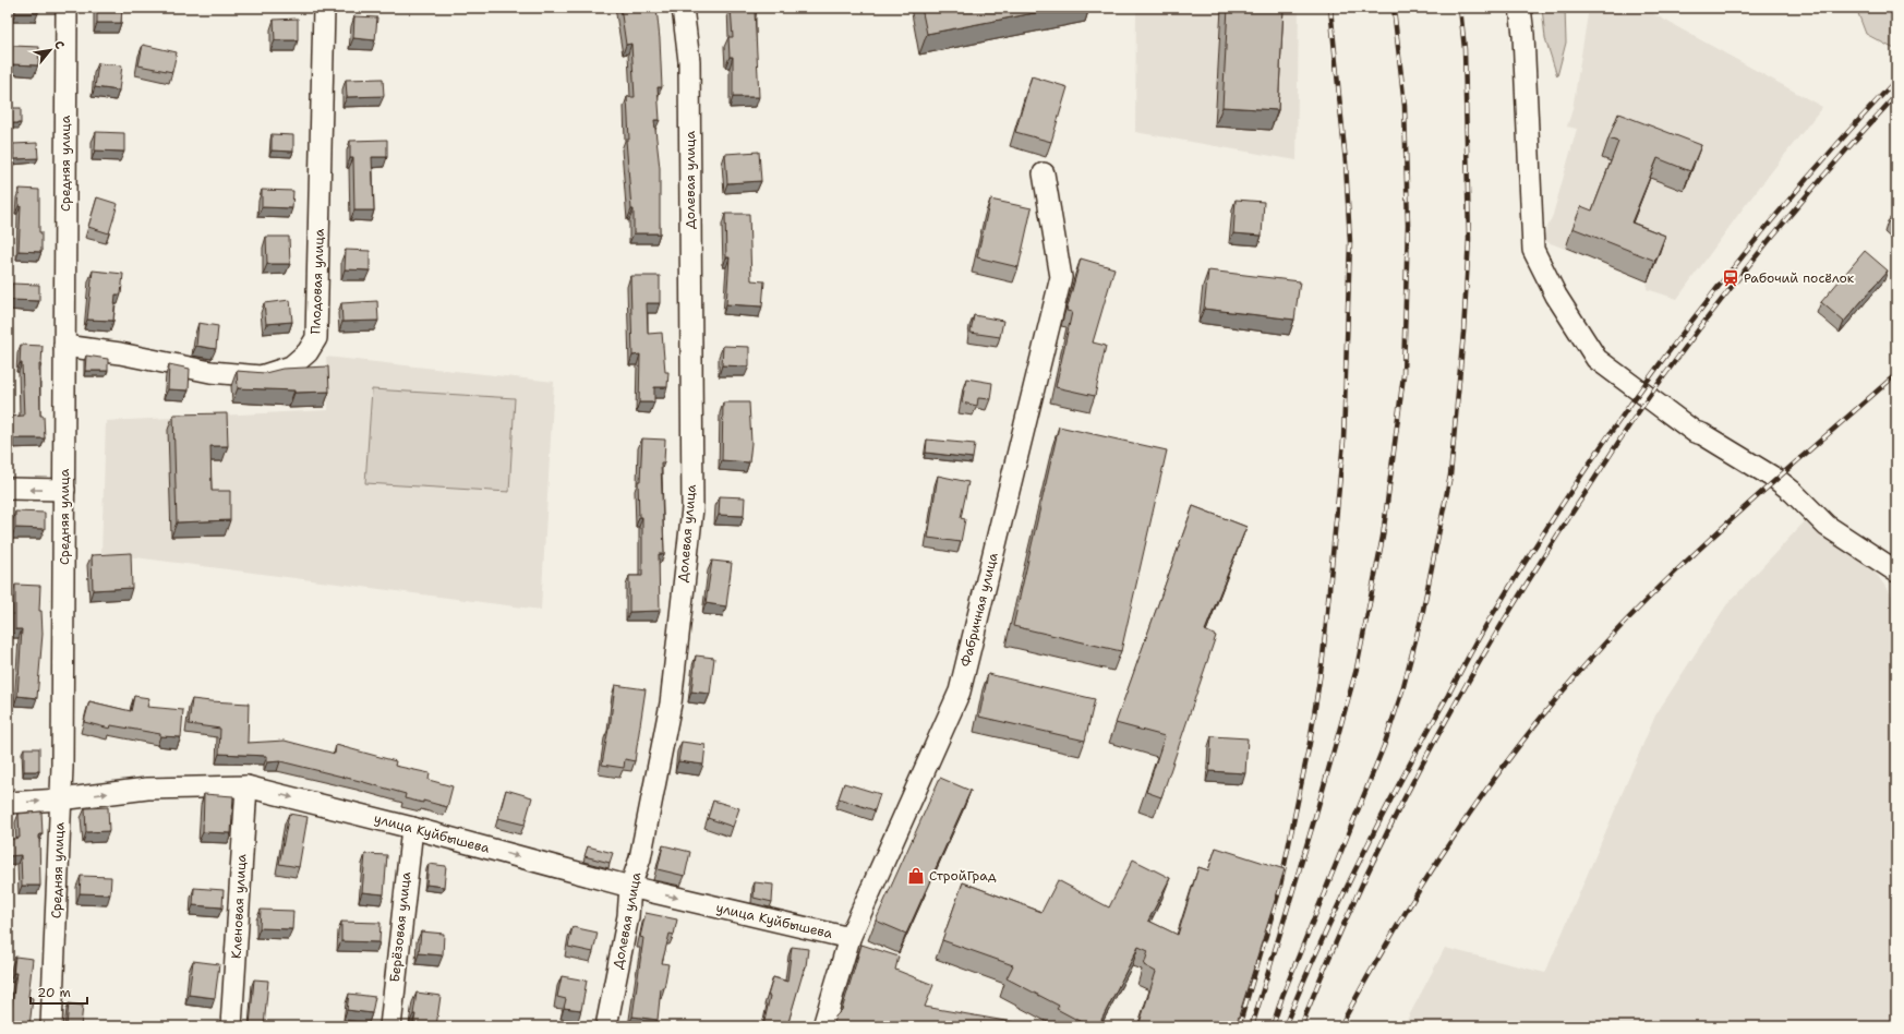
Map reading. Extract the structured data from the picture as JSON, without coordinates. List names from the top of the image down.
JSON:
{
  "streets": {
    "street": [
      "Средняя улица",
      "Долевая улица",
      "Плодовая улица",
      "Фабричная улица",
      "улица Куйбышева",
      "Кленовая улица",
      "Берёзовая улица"
    ]
  },
  "crossings": [
    ["Средняя улица", "Плодовая улица"],
    ["Средняя улица", "улица Куйбышева"],
    ["Долевая улица", "улица Куйбышева"],
    ["Фабричная улица", "улица Куйбышева"],
    ["улица Куйбышева", "Кленовая улица"],
    ["улица Куйбышева", "Берёзовая улица"]
  ],
  "one_way": ["улица Куйбышева"],
  "places": {
    "station": ["Рабочий посёлок"],
    "shop": ["СтройГрад"]
  },
  "scale_bar": "20 m",
  "north": "top right"
}
